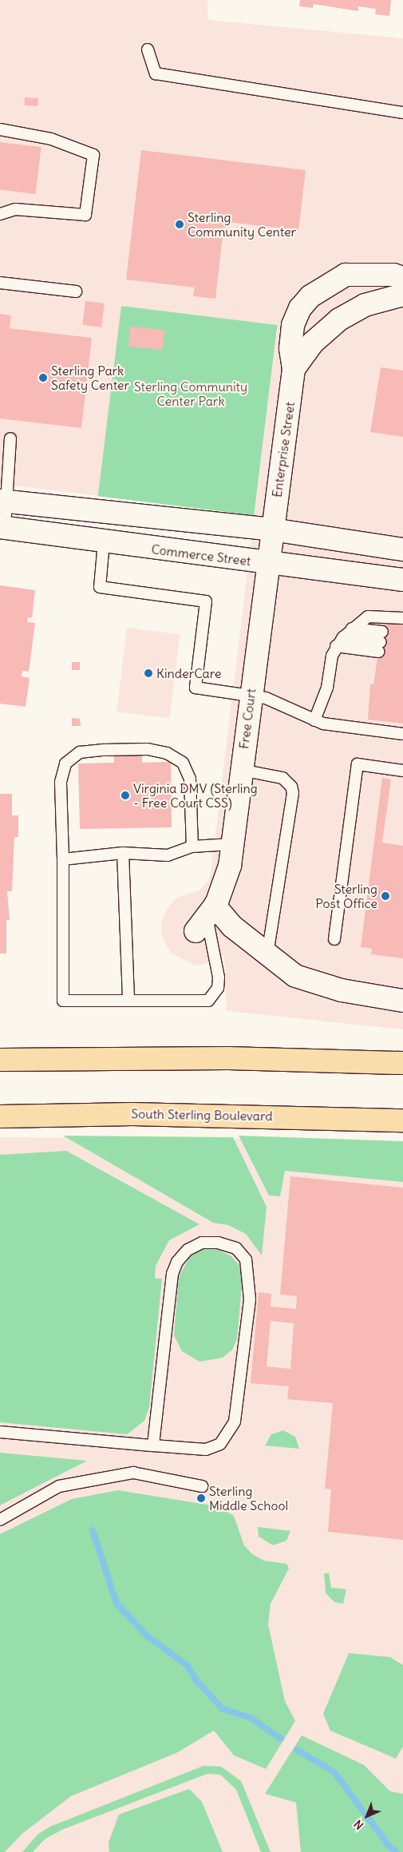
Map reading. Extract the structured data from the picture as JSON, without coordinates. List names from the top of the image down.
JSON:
{
  "streets": {
    "main road": ["South Sterling Boulevard"],
    "street": ["Enterprise Street", "Commerce Street", "Free Court"]
  },
  "crossings": [
    ["Enterprise Street", "Free Court"],
    ["Commerce Street", "Free Court"]
  ],
  "parks": ["Sterling Community Center Park"],
  "places": [
    "Sterling Community Center",
    "Sterling Park Safety Center",
    "KinderCare",
    "Virginia DMV (Sterling - Free Court CSS)",
    "Sterling Post Office",
    "Sterling Middle School"
  ],
  "north": "bottom left"
}
